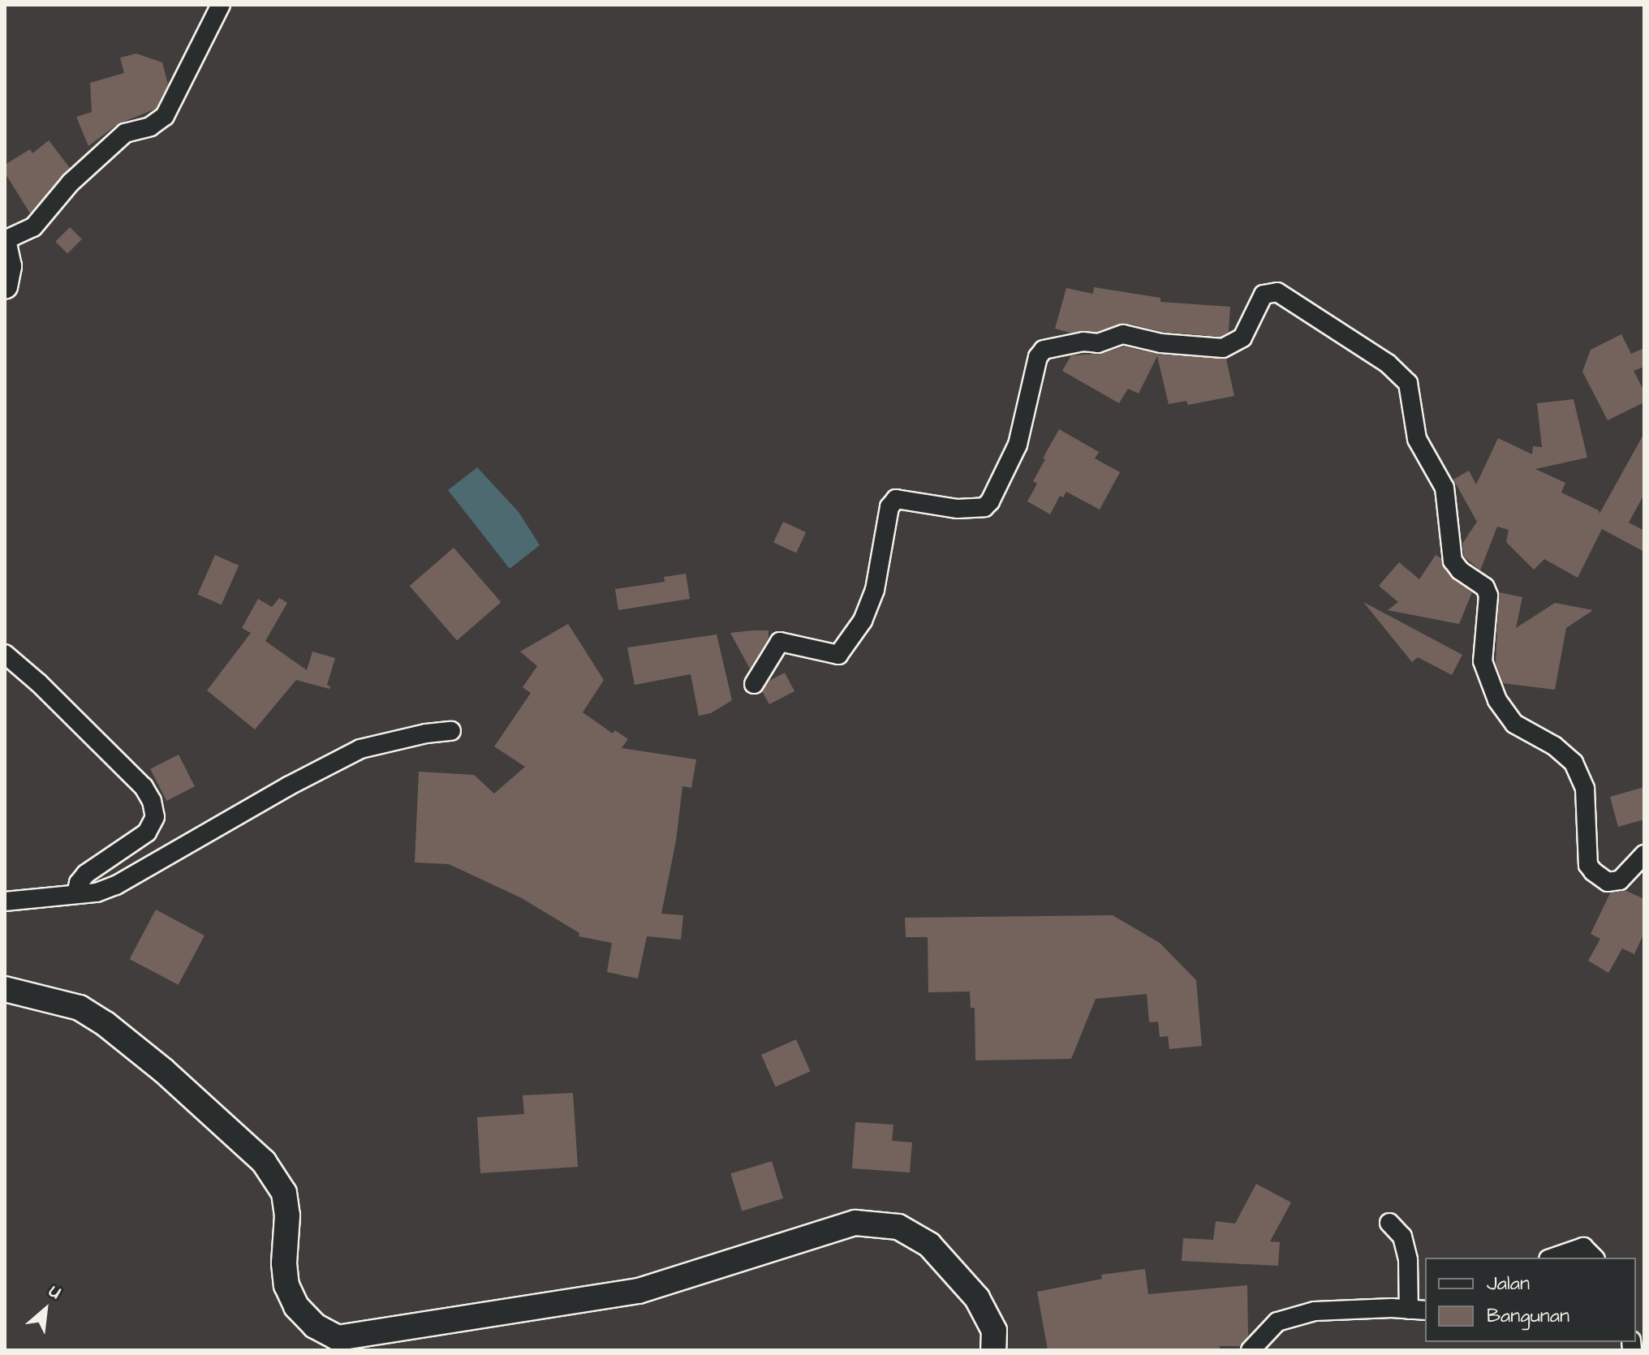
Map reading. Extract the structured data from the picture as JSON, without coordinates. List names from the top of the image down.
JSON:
{
  "legend": ["Jalan", "Bangunan"],
  "north": "top right"
}
